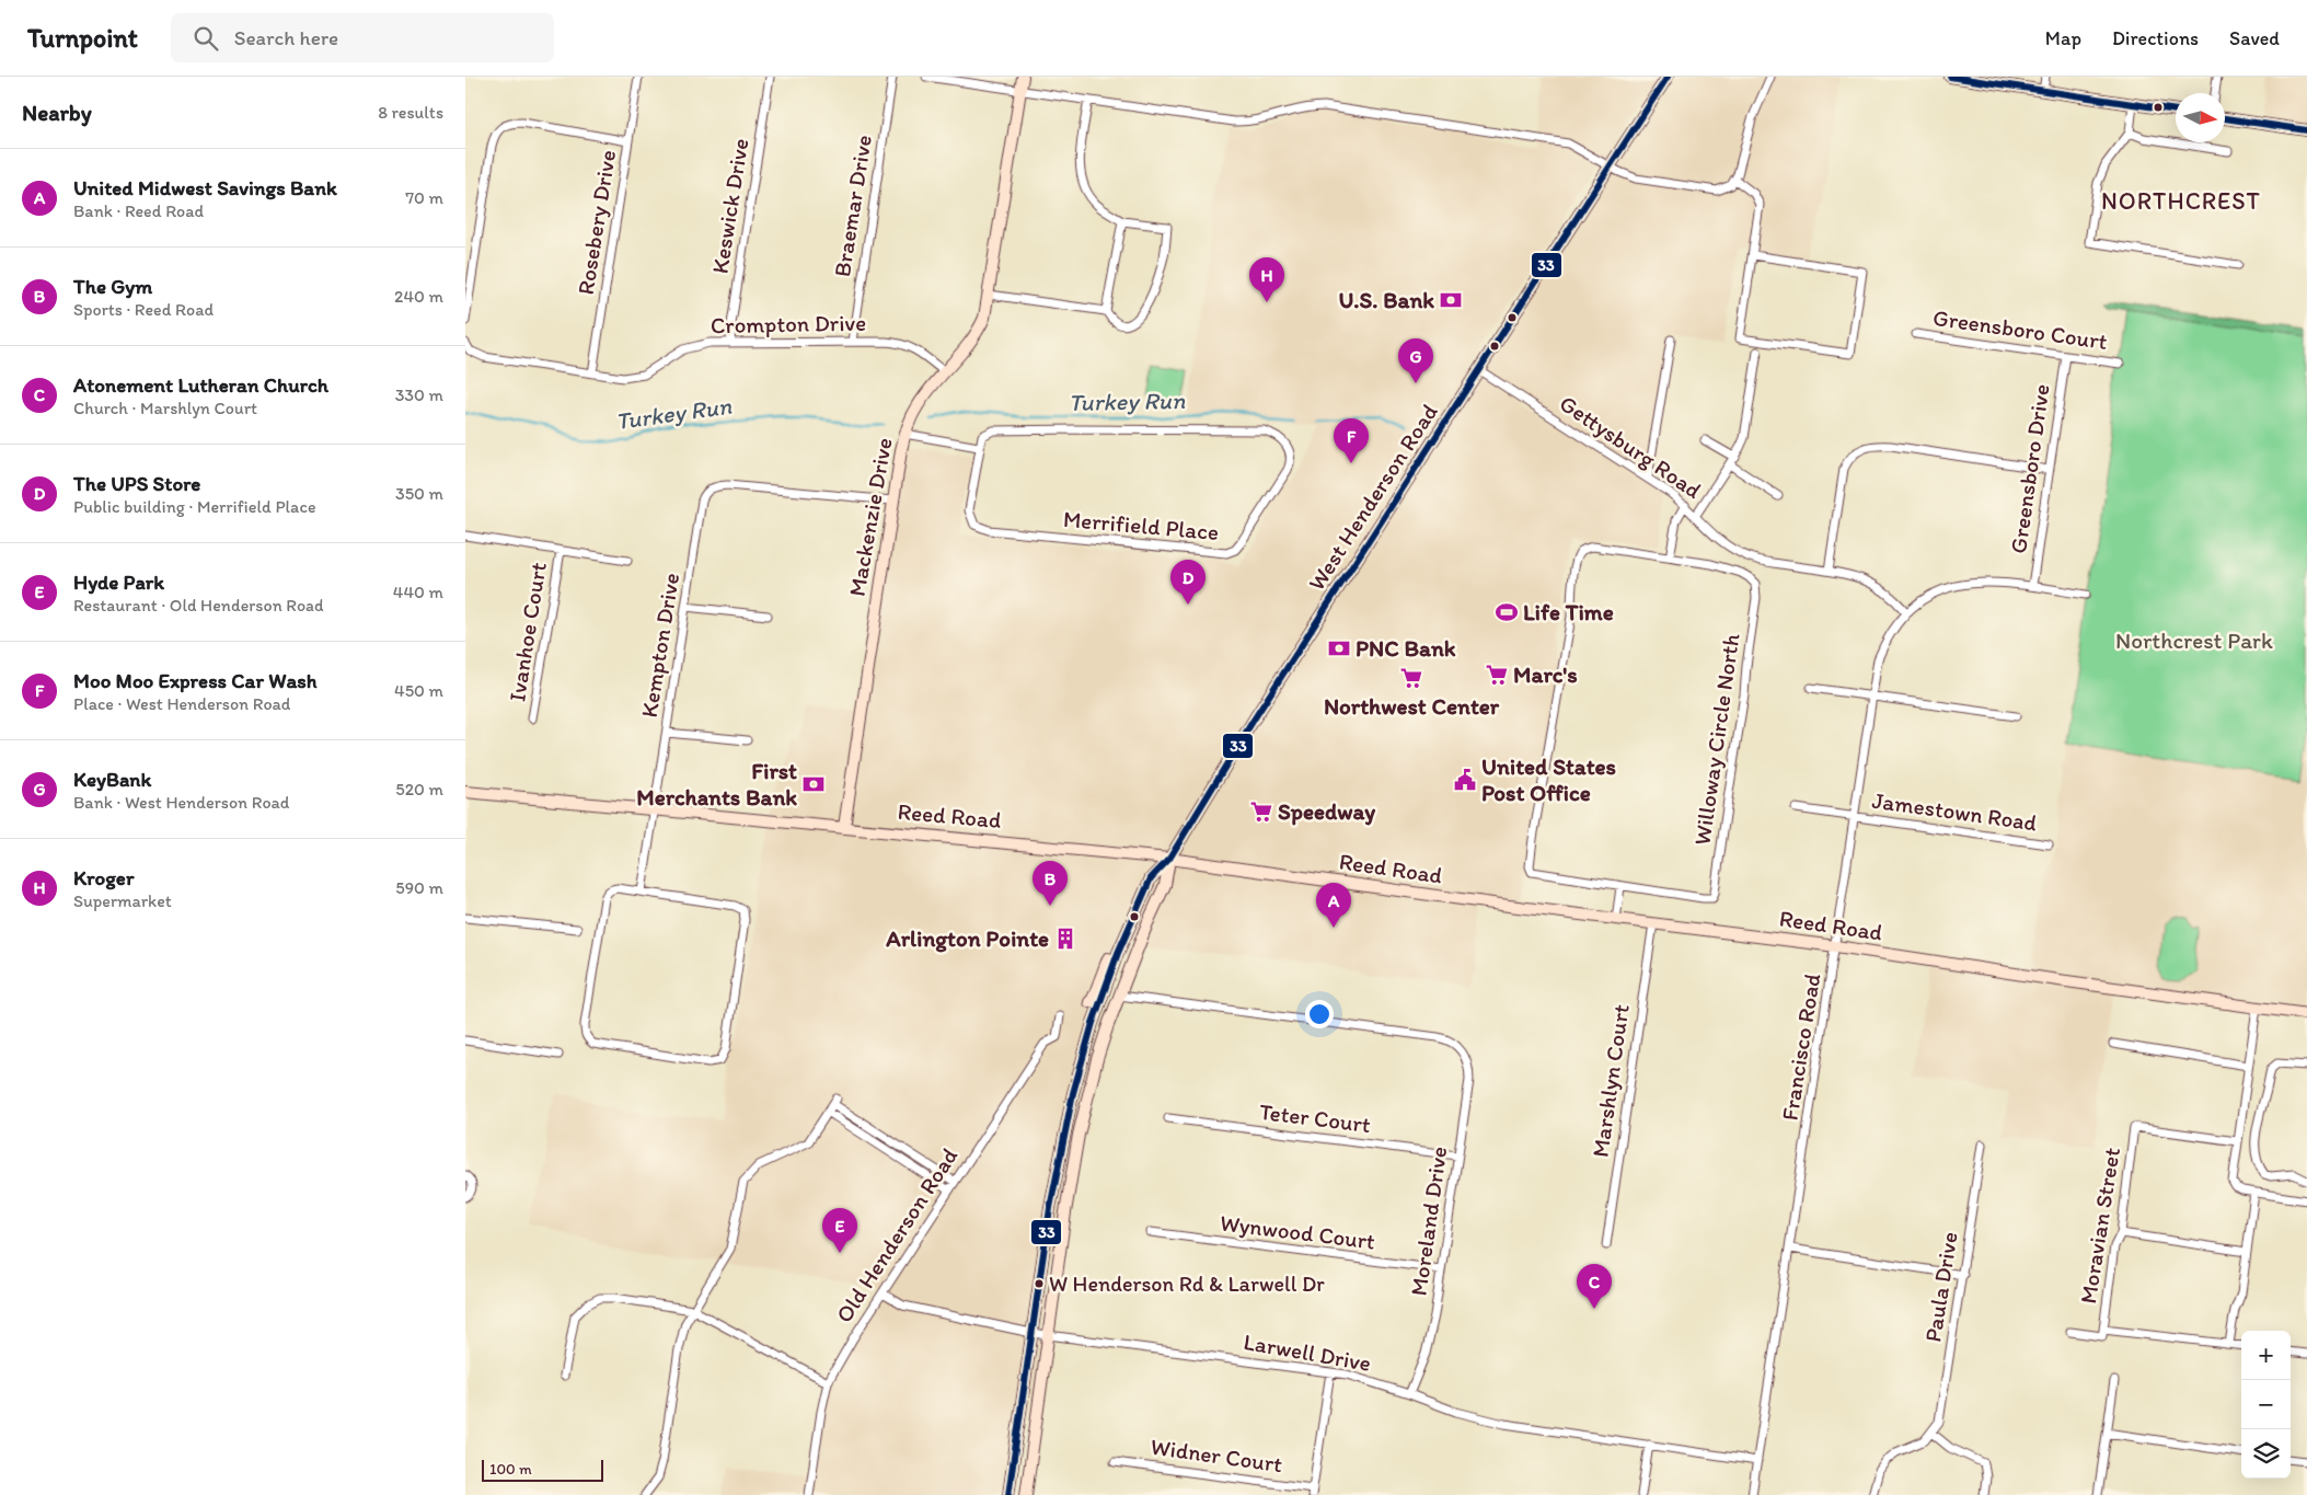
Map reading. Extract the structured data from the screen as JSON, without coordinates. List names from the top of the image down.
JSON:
{
  "streets": {
    "main road": ["West Henderson Road", "Mackenzie Drive", "Reed Road"],
    "street": [
      "Keswick Drive",
      "Braemar Drive",
      "Rosebery Drive",
      "Crompton Drive",
      "Greensboro Court",
      "Gettysburg Road",
      "Greensboro Drive",
      "Merrifield Place",
      "Ivanhoe Court",
      "Kempton Drive",
      "Willoway Circle North",
      "Jamestown Road",
      "Francisco Road",
      "Marshlyn Court",
      "Teter Court",
      "Moreland Drive",
      "Moravian Street",
      "Wynwood Court",
      "Old Henderson Road",
      "Paula Drive",
      "Larwell Drive",
      "Widner Court"
    ]
  },
  "crossings": [
    ["Keswick Drive", "Crompton Drive"],
    ["Braemar Drive", "Crompton Drive"],
    ["Rosebery Drive", "Crompton Drive"],
    ["Crompton Drive", "Mackenzie Drive"],
    ["Greensboro Court", "Greensboro Drive"],
    ["Gettysburg Road", "West Henderson Road"],
    ["Gettysburg Road", "Francisco Road"],
    ["West Henderson Road", "Reed Road"],
    ["West Henderson Road", "Moreland Drive"],
    ["West Henderson Road", "Larwell Drive"],
    ["Mackenzie Drive", "Kempton Drive"],
    ["Mackenzie Drive", "Reed Road"],
    ["Kempton Drive", "Reed Road"],
    ["Jamestown Road", "Francisco Road"],
    ["Reed Road", "Francisco Road"],
    ["Reed Road", "Marshlyn Court"],
    ["Francisco Road", "Larwell Drive"],
    ["Teter Court", "Moreland Drive"],
    ["Moreland Drive", "Wynwood Court"],
    ["Moreland Drive", "Larwell Drive"],
    ["Old Henderson Road", "Larwell Drive"]
  ],
  "districts": ["NORTHCREST"],
  "water": ["Turkey Run"],
  "parks": ["Northcrest Park"],
  "places": {
    "bank": ["U.S. Bank", "PNC Bank", "First Merchants Bank"],
    "sports": ["Life Time"],
    "supermarket": ["Marc's", "Northwest Center", "Speedway"],
    "public building": ["United States Post Office"],
    "building": ["Arlington Pointe"],
    "other": ["W Henderson Rd & Larwell Dr"]
  },
  "lines": ["transit line 33"],
  "scale_bar": "100 m",
  "north": "right",
  "page": {
    "header": "Turnpoint",
    "search": "Search here",
    "nav": ["Map", "Directions", "Saved"],
    "heading": ["Nearby", "8 results"],
    "list": [
      {
        "mark": "A",
        "name": "United Midwest Savings Bank",
        "note": "Bank · Reed Road",
        "value": "70 m"
      },
      {
        "mark": "B",
        "name": "The Gym",
        "note": "Sports · Reed Road",
        "value": "240 m"
      },
      {
        "mark": "C",
        "name": "Atonement Lutheran Church",
        "note": "Church · Marshlyn Court",
        "value": "330 m"
      },
      {
        "mark": "D",
        "name": "The UPS Store",
        "note": "Public building · Merrifield Place",
        "value": "350 m"
      },
      {
        "mark": "E",
        "name": "Hyde Park",
        "note": "Restaurant · Old Henderson Road",
        "value": "440 m"
      },
      {
        "mark": "F",
        "name": "Moo Moo Express Car Wash",
        "note": "Place · West Henderson Road",
        "value": "450 m"
      },
      {
        "mark": "G",
        "name": "KeyBank",
        "note": "Bank · West Henderson Road",
        "value": "520 m"
      },
      {
        "mark": "H",
        "name": "Kroger",
        "note": "Supermarket",
        "value": "590 m"
      }
    ],
    "pins": [
      "H",
      "G",
      "F",
      "D",
      "B",
      "A",
      "E",
      "C"
    ],
    "map_buttons": ["+", "−"],
    "scale": "100 m"
  }
}
